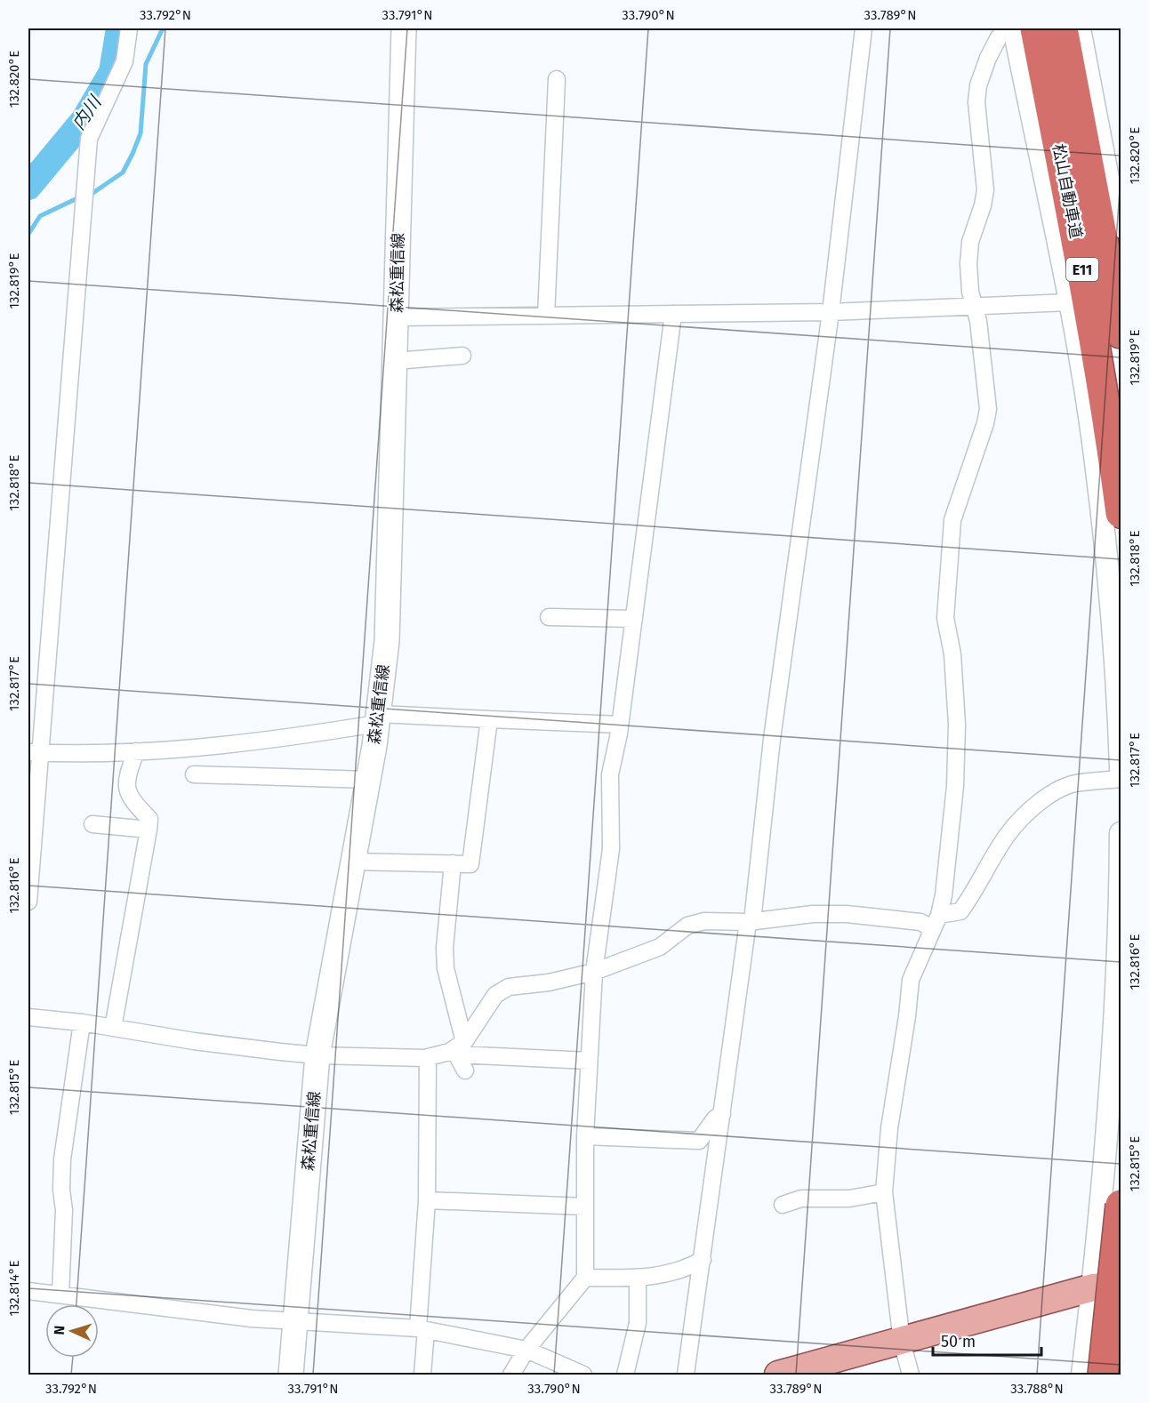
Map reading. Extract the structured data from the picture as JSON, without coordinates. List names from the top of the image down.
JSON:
{
  "streets": {
    "highway": ["松山自動車道", "E11"],
    "main road": ["森松重信線"]
  },
  "water": ["内川"],
  "scale_bar": "50 m",
  "north": "left",
  "coordinates": [
    "33.792°N",
    "33.791°N",
    "33.790°N",
    "33.789°N",
    "132.820°E",
    "132.819°E",
    "132.818°E",
    "132.817°E",
    "132.816°E",
    "132.815°E",
    "132.814°E",
    "33.788°N"
  ]
}
